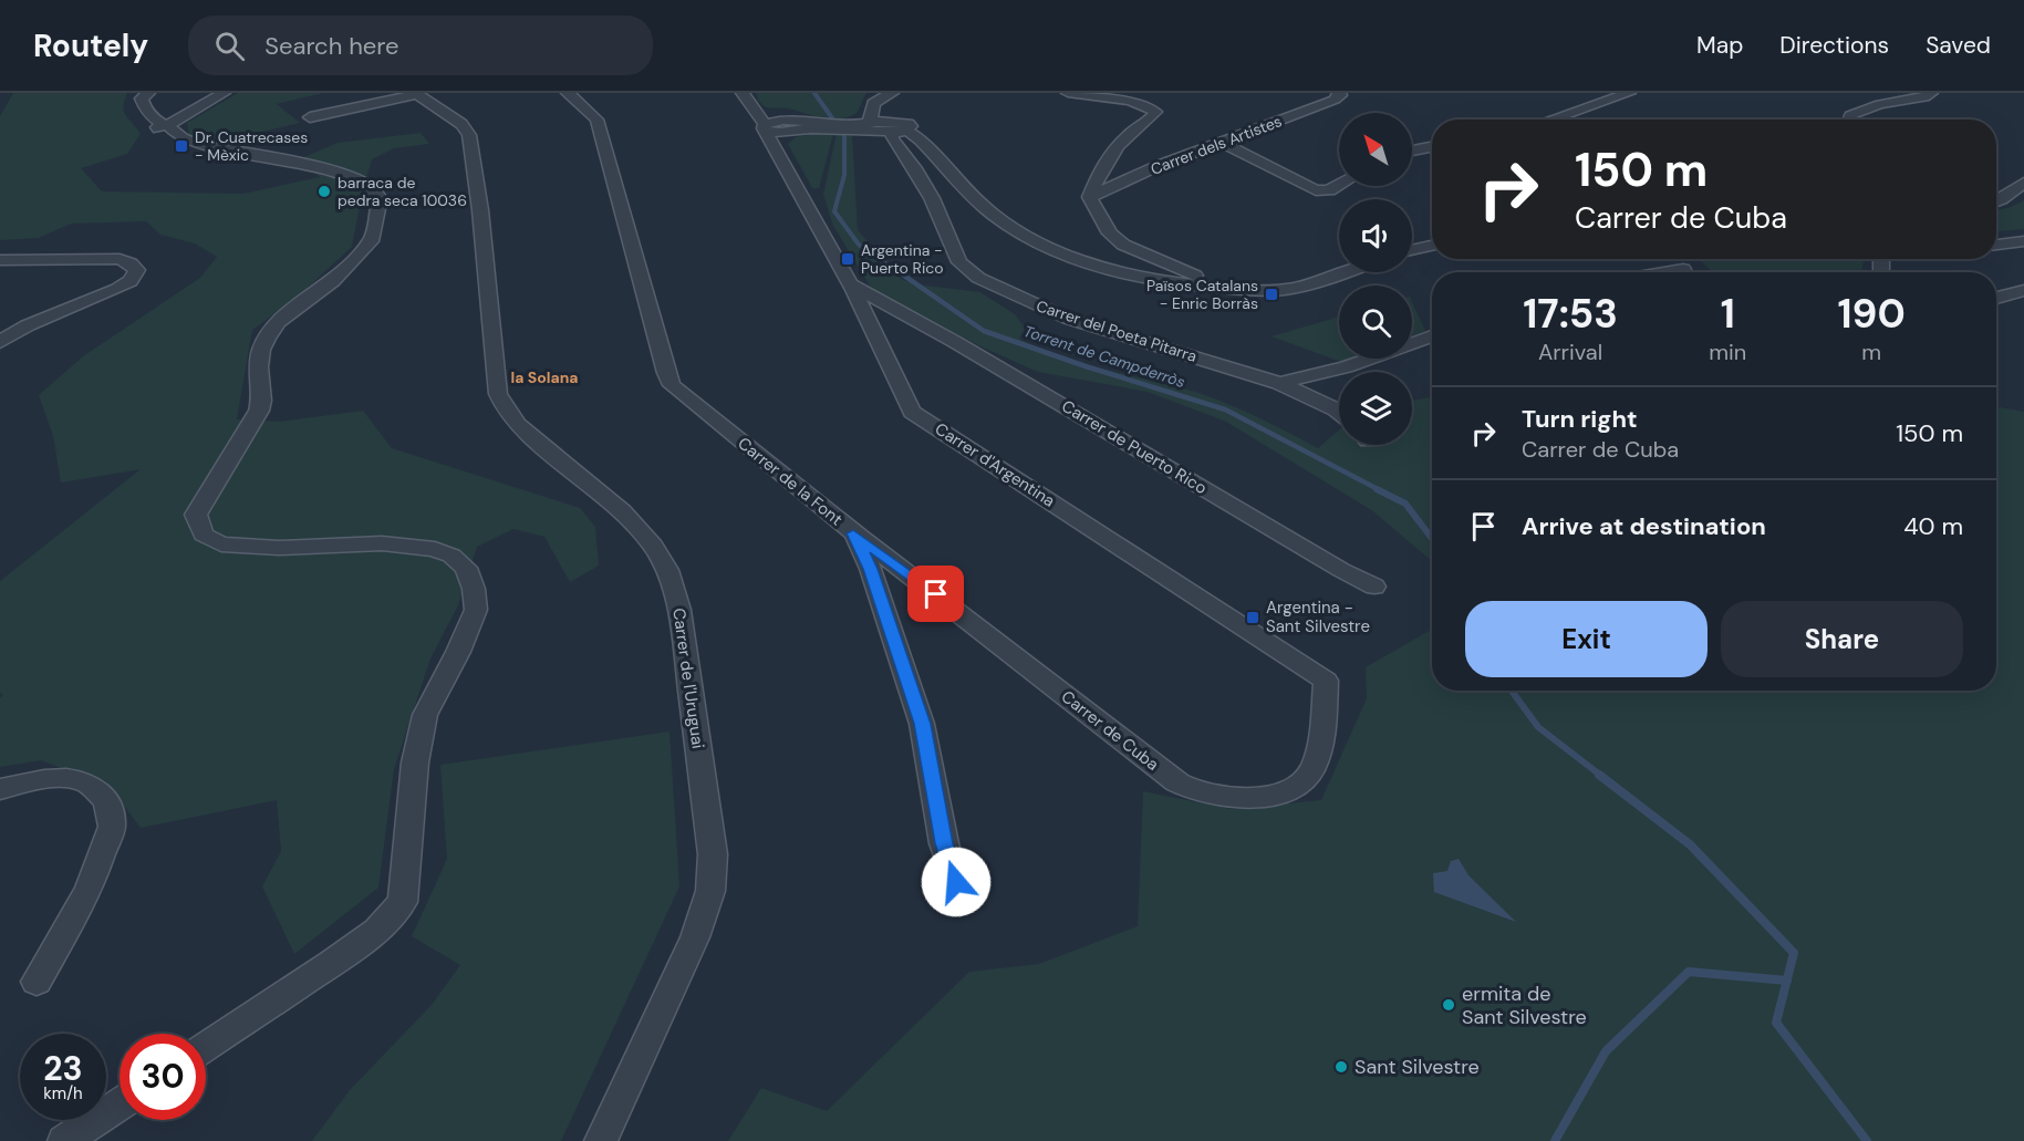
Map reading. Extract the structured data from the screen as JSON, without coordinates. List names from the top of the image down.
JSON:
{
  "streets": {
    "street": [
      "Carrer dels Artistes",
      "Carrer del Poeta Pitarra",
      "Carrer de Puerto Rico",
      "Carrer d'Argentina",
      "Carrer de la Font",
      "Carrer de l'Uruguai",
      "Carrer de Cuba"
    ]
  },
  "crossings": [
    ["Carrer de Puerto Rico", "Carrer d'Argentina"],
    ["Carrer d'Argentina", "Carrer de Cuba"],
    ["Carrer de la Font", "Carrer de Cuba"]
  ],
  "districts": ["la Solana"],
  "water": ["Torrent de Campderròs"],
  "places": {
    "transit": [
      "Dr. Cuatrecases - Mèxic",
      "Argentina - Puerto Rico",
      "Països Catalans - Enric Borràs",
      "Argentina - Sant Silvestre"
    ],
    "other": ["barraca de pedra seca 10036", "ermita de Sant Silvestre", "Sant Silvestre"]
  },
  "north": "top left",
  "page": {
    "header": "Routely",
    "search": "Search here",
    "nav": ["Map", "Directions", "Saved"],
    "turn": ["150 m", "Carrer de Cuba"],
    "eta": [
      "17:53",
      "Arrival",
      "1",
      "min",
      "190",
      "m"
    ],
    "list": [
      {
        "name": "Turn right",
        "note": "Carrer de Cuba",
        "value": "150 m"
      },
      {
        "name": "Arrive at destination",
        "value": "40 m"
      }
    ],
    "buttons": ["Exit", "Share"],
    "speed": "23 km/h",
    "limit": "30"
  }
}
